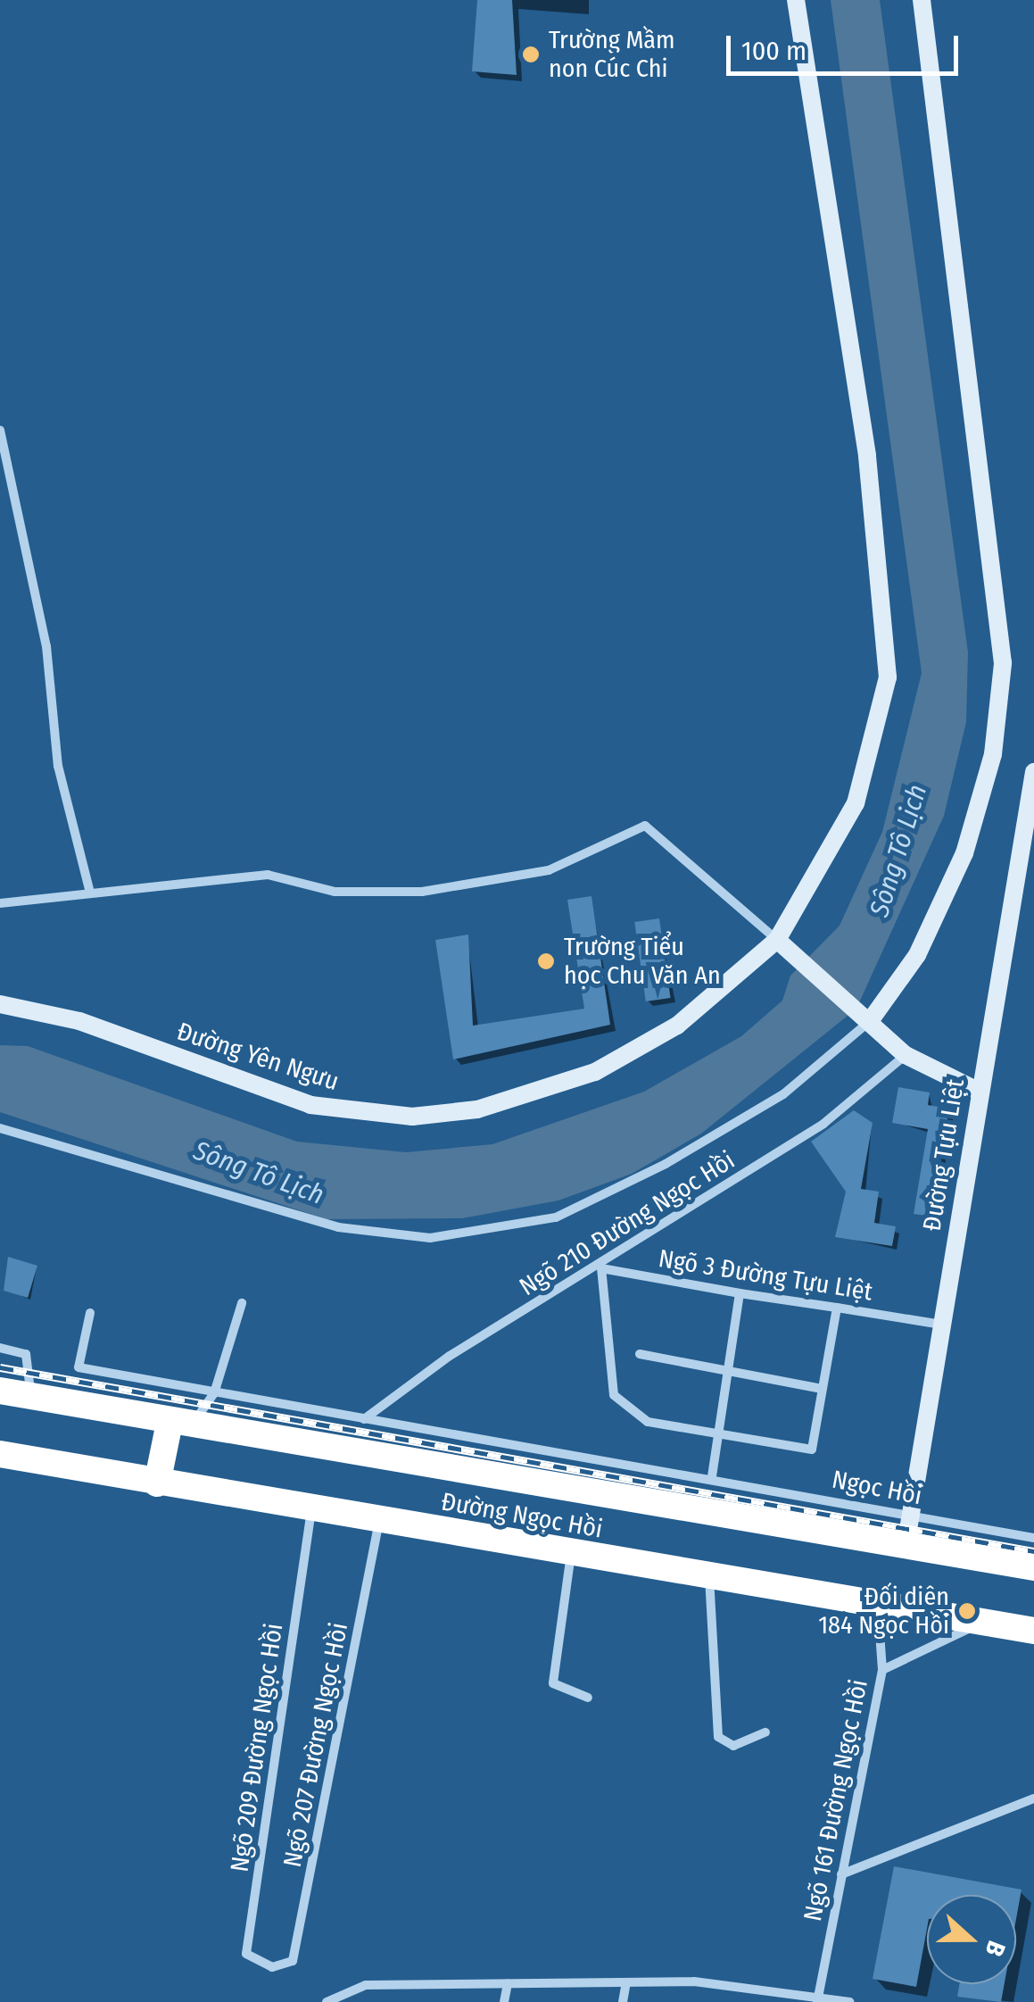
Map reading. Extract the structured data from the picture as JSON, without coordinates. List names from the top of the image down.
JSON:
{
  "streets": {
    "highway": ["Đường Ngọc Hồi"],
    "street": [
      "Đường Yên Ngưu",
      "Đường Tựu Liệt",
      "Ngõ 210 Đường Ngọc Hồi",
      "Ngõ 3 Đường Tựu Liệt",
      "Ngọc Hồi",
      "Ngõ 207 Đường Ngọc Hồi",
      "Ngõ 209 Đường Ngọc Hồi",
      "Ngõ 161 Đường Ngọc Hồi"
    ]
  },
  "crossings": [
    ["Đường Tựu Liệt", "Ngõ 3 Đường Tựu Liệt"],
    ["Đường Tựu Liệt", "Ngọc Hồi"],
    ["Đường Tựu Liệt", "Đường Ngọc Hồi"],
    ["Ngõ 210 Đường Ngọc Hồi", "Ngõ 3 Đường Tựu Liệt"],
    ["Ngõ 210 Đường Ngọc Hồi", "Ngọc Hồi"],
    ["Đường Ngọc Hồi", "Ngõ 207 Đường Ngọc Hồi"],
    ["Đường Ngọc Hồi", "Ngõ 209 Đường Ngọc Hồi"],
    ["Đường Ngọc Hồi", "Ngõ 161 Đường Ngọc Hồi"],
    ["Ngõ 207 Đường Ngọc Hồi", "Ngõ 209 Đường Ngọc Hồi"]
  ],
  "water": ["Sông Tô Lịch"],
  "places": ["Trường Mầm non Cúc Chi", "Trường Tiểu học Chu Văn An", "Đối diện 184 Ngọc Hồi"],
  "scale_bar": "100 m",
  "north": "right"
}
